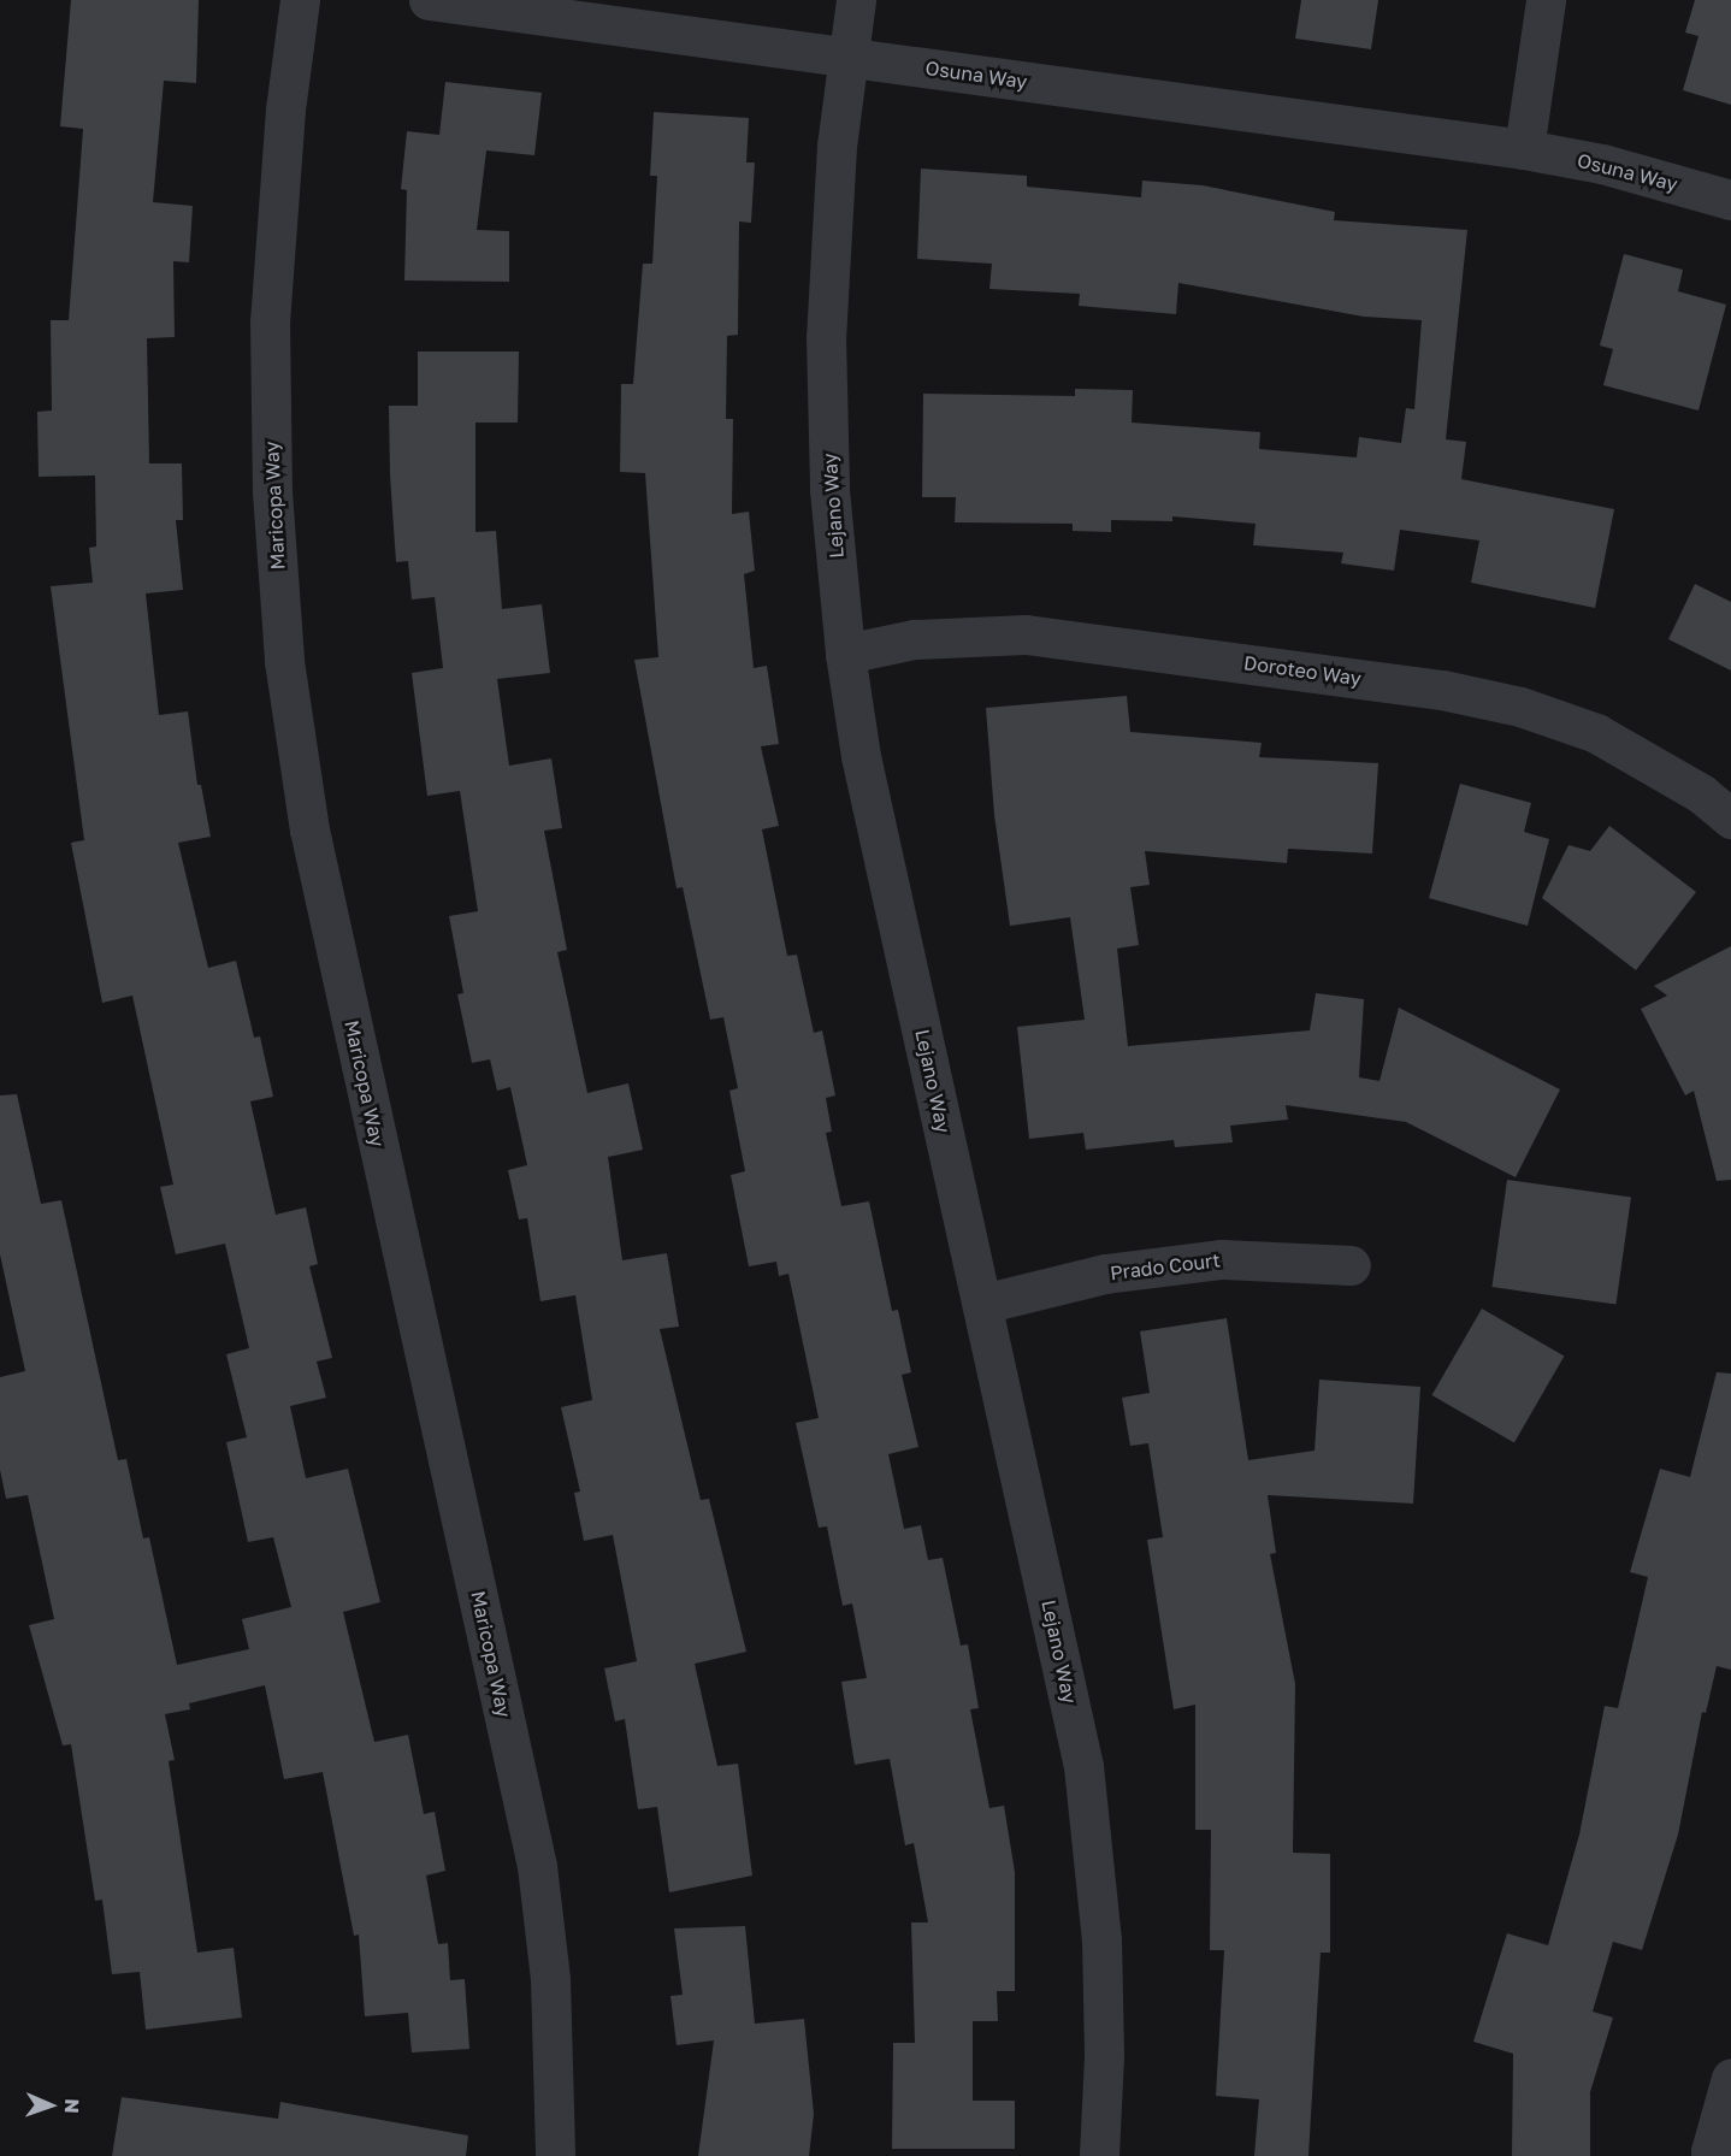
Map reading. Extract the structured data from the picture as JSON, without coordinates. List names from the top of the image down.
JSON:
{
  "streets": {
    "street": [
      "Osuna Way",
      "Maricopa Way",
      "Lejano Way",
      "Doroteo Way",
      "Prado Court"
    ]
  },
  "crossings": [
    ["Osuna Way", "Lejano Way"],
    ["Lejano Way", "Doroteo Way"],
    ["Lejano Way", "Prado Court"]
  ],
  "north": "right"
}
